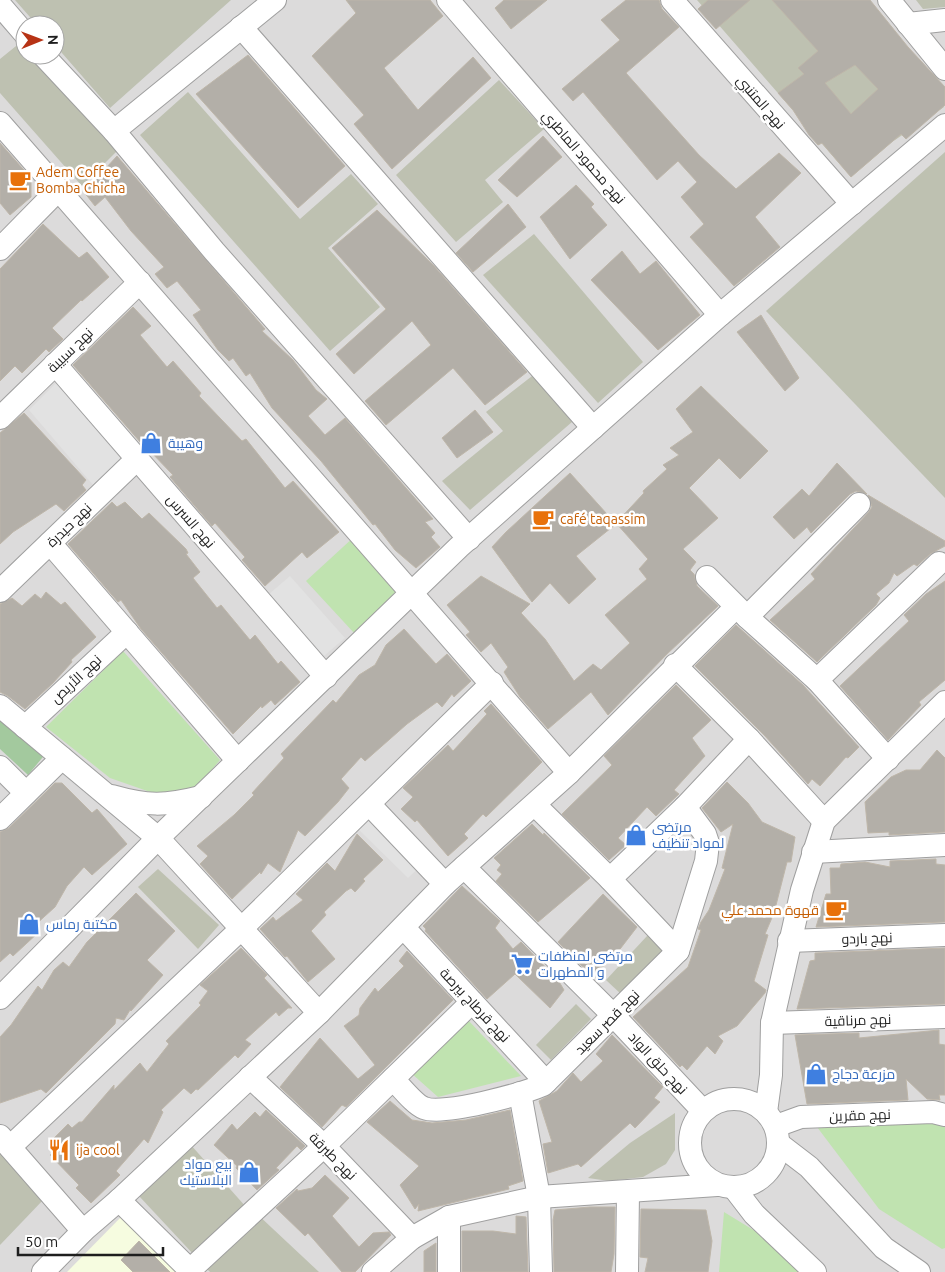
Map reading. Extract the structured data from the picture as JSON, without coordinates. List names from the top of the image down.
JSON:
{
  "streets": {
    "street": [
      "نهج المتنبي",
      "نهج محمود الماطري",
      "نهج سبيبة",
      "نهج السرس",
      "نهج حيدرة",
      "نهج الأريص",
      "نهج باردو",
      "نهج قرطاج بيرصة",
      "نهج مرناقية",
      "نهج قصر سعيد",
      "نهج حلق الواد",
      "نهج مقرين",
      "نهج طبرقة"
    ]
  },
  "crossings": [
    ["نهج سبيبة", "نهج السرس"],
    ["نهج السرس", "نهج حيدرة"],
    ["نهج قرطاج بيرصة", "نهج قصر سعيد"],
    ["نهج قصر سعيد", "نهج حلق الواد"],
    ["نهج حلق الواد", "نهج مقرين"]
  ],
  "places": {
    "cafe": ["Adem Coffee Bomba Chicha", "café taqassim", "قهوة محمد علي"],
    "shop": [
      "وهيبة",
      "مرتضى لمواد تنظيف",
      "مكتبة رماس",
      "مزرعة دجاج",
      "بيع مواد البلاستيك"
    ],
    "supermarket": ["مرتضى لمنظفات و المطهرات"],
    "restaurant": ["ija cool"]
  },
  "scale_bar": "50 m",
  "north": "right"
}
